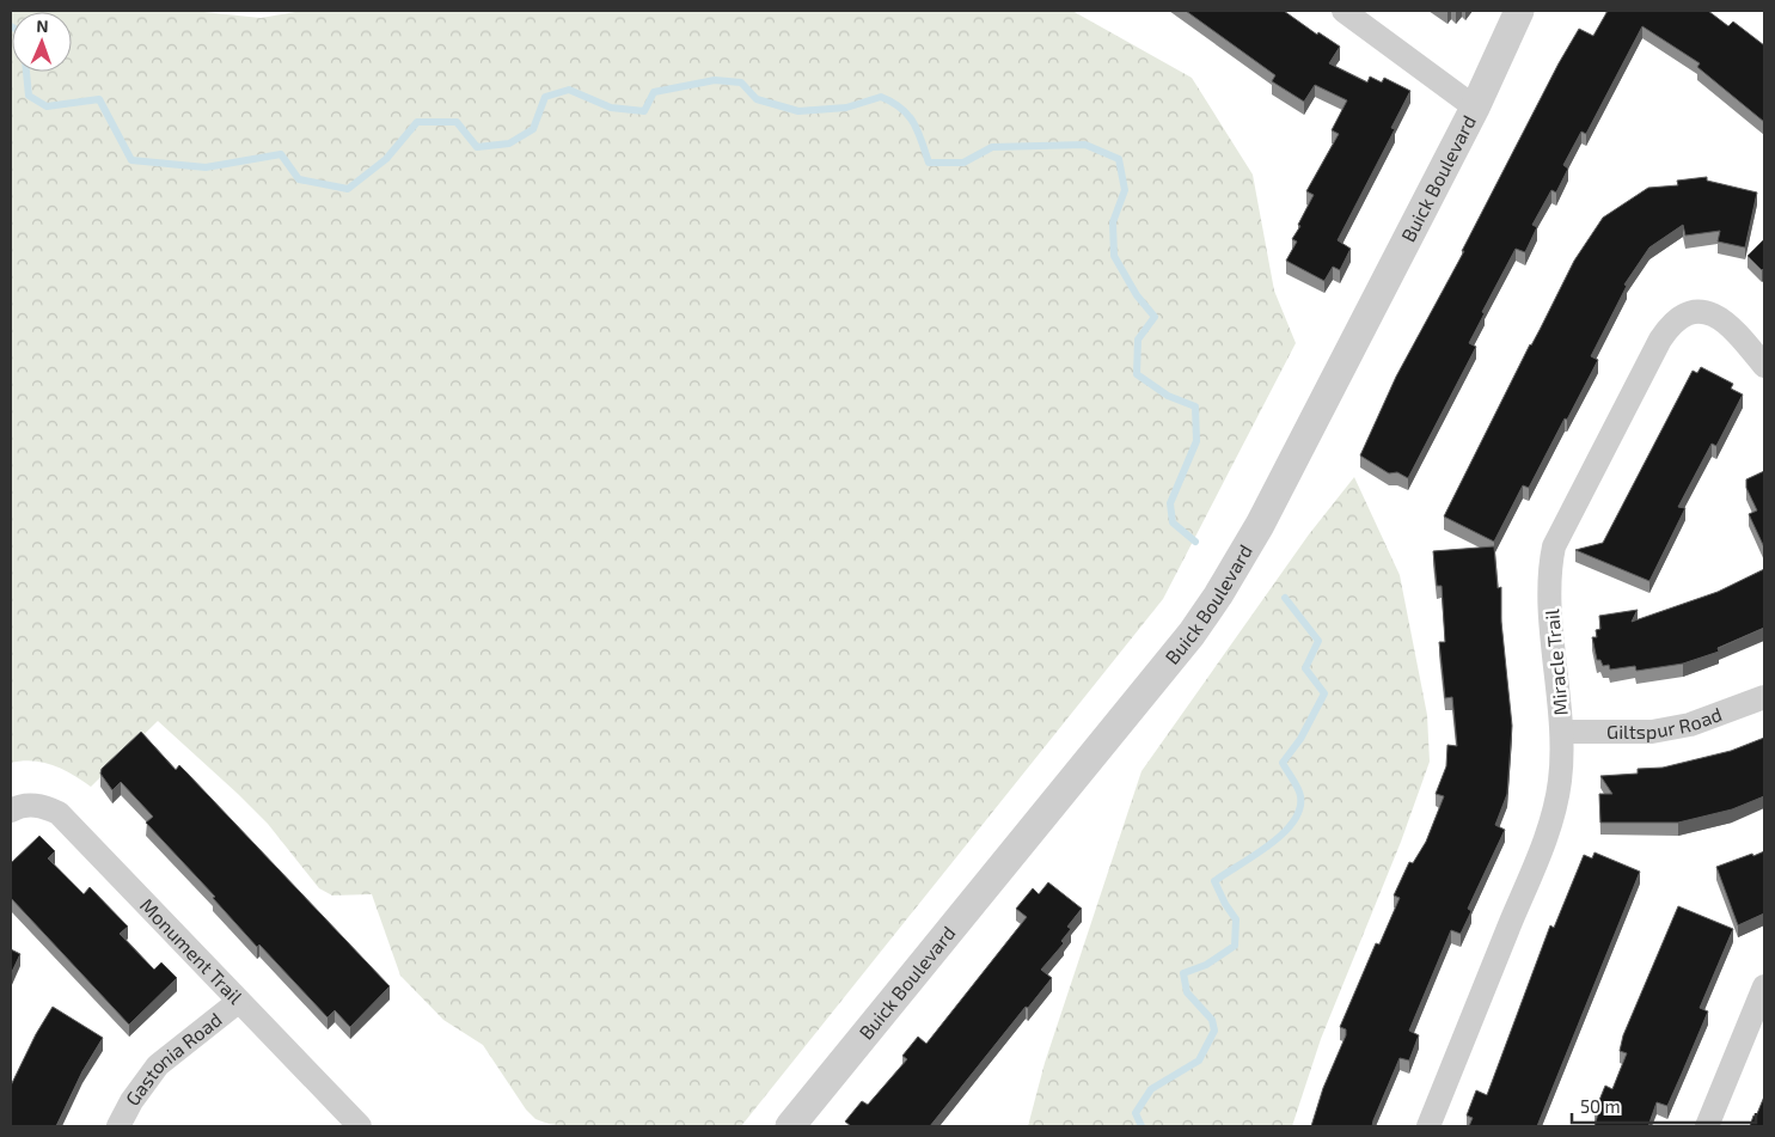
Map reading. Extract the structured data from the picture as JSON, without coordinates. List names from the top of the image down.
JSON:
{
  "streets": {
    "street": [
      "Buick Boulevard",
      "Miracle Trail",
      "Giltspur Road",
      "Monument Trail",
      "Gastonia Road"
    ]
  },
  "crossings": [
    ["Miracle Trail", "Giltspur Road"],
    ["Monument Trail", "Gastonia Road"]
  ],
  "scale_bar": "50 m",
  "north": "top"
}
